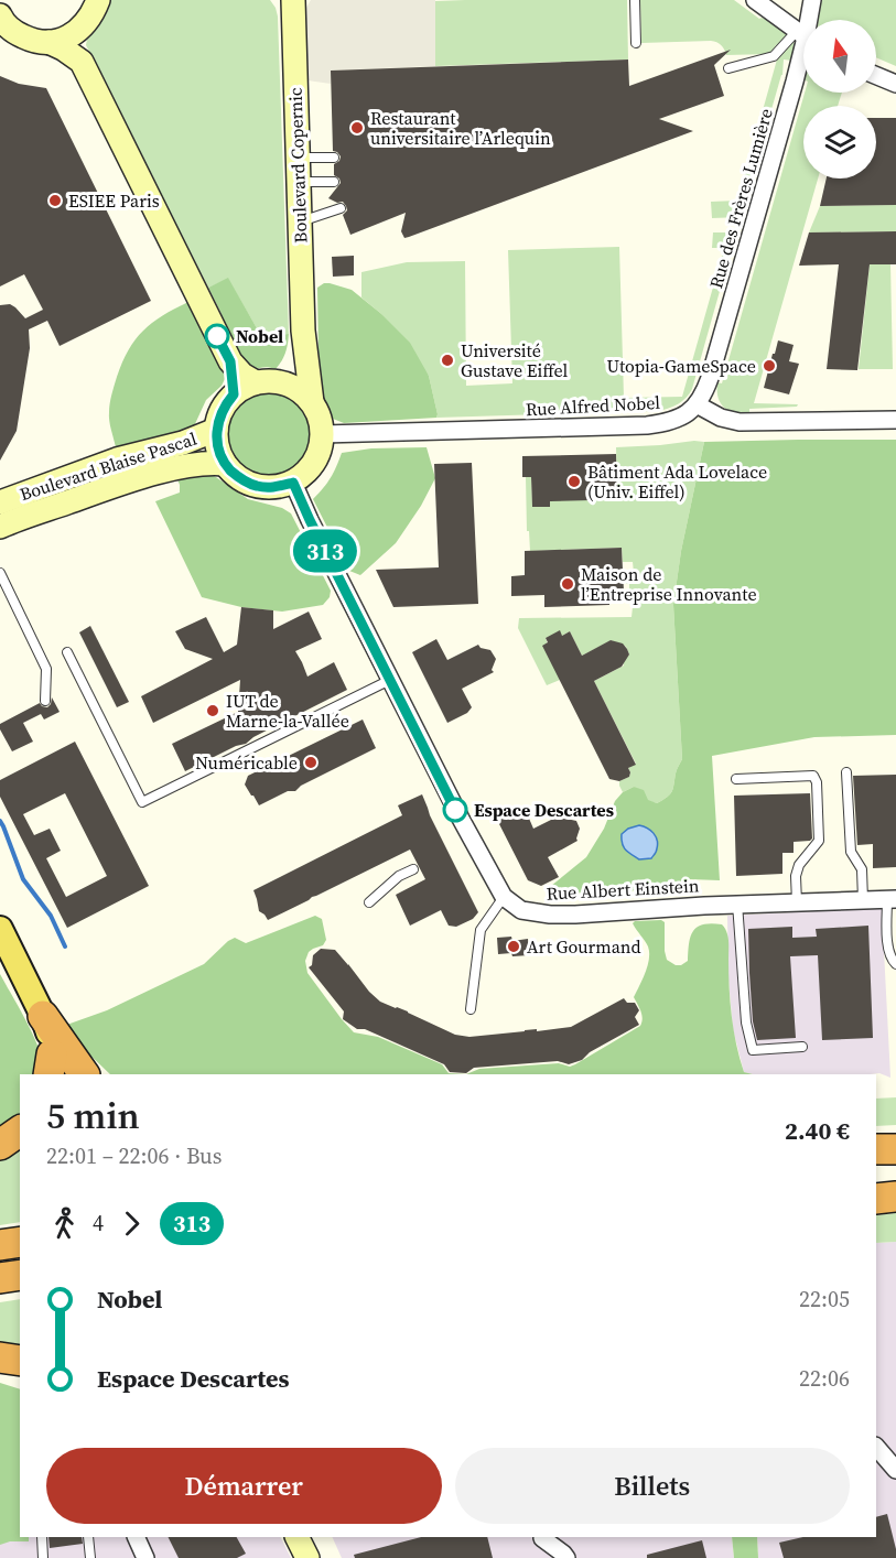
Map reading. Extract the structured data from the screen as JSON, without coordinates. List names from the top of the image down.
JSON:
{
  "streets": {
    "street": [
      "Boulevard Copernic",
      "Rue des Frères Lumière",
      "Rue Alfred Nobel",
      "Boulevard Blaise Pascal",
      "Rue Albert Einstein"
    ]
  },
  "crossings": [
    ["Boulevard Copernic", "Rue Alfred Nobel"],
    ["Boulevard Copernic", "Boulevard Blaise Pascal"],
    ["Rue des Frères Lumière", "Rue Alfred Nobel"],
    ["Rue Alfred Nobel", "Boulevard Blaise Pascal"]
  ],
  "places": [
    "Restaurant universitaire l’Arlequin",
    "ESIEE Paris",
    "Nobel",
    "Université Gustave Eiffel",
    "Utopia-GameSpace",
    "Bâtiment Ada Lovelace (Univ. Eiffel)",
    "Maison de l’Entreprise Innovante",
    "IUT de Marne-la-Vallée",
    "Numéricable",
    "Espace Descartes",
    "Art Gourmand"
  ],
  "lines": ["bus line 313"],
  "north": "top",
  "page": {
    "on_map": "313",
    "heading": ["5 min", "22:01 – 22:06 · Bus", "2.40 €"],
    "legs": ["4", "313"],
    "list": [
      {
        "name": "Nobel",
        "value": "22:05"
      },
      {
        "name": "Espace Descartes",
        "value": "22:06"
      }
    ],
    "buttons": ["Démarrer", "Billets"]
  }
}
